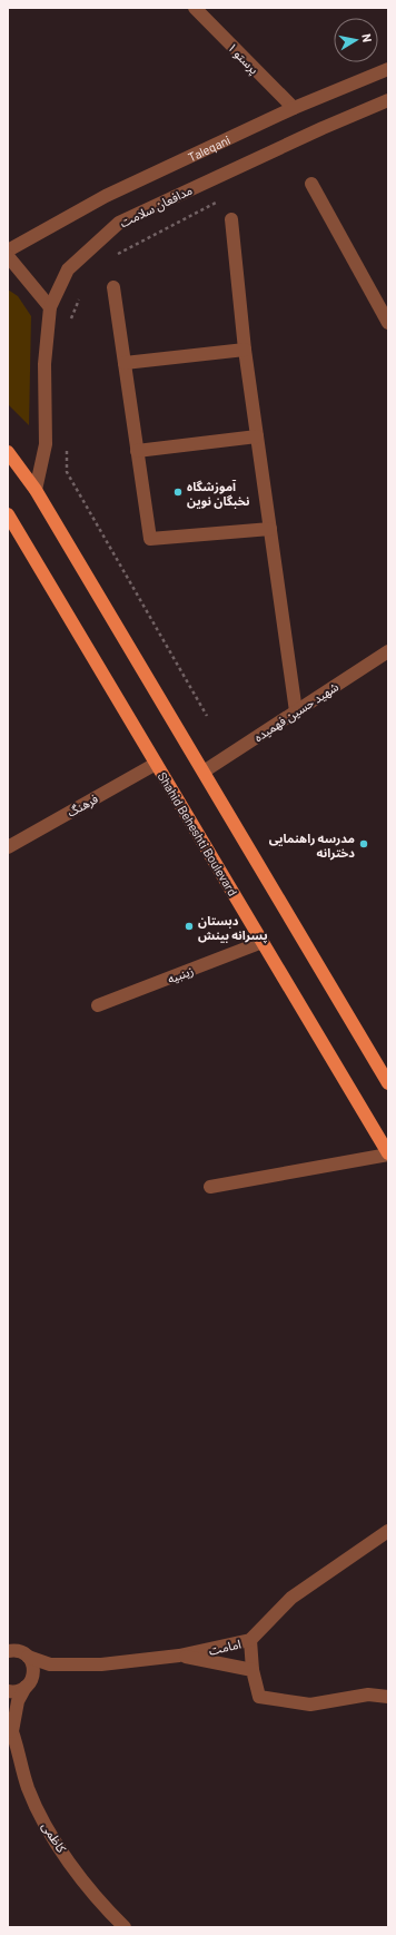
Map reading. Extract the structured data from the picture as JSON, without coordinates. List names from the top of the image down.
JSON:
{
  "streets": {
    "main road": ["Shahid Beheshti Boulevard"],
    "street": [
      "پرستو ۱",
      "Taleqani",
      "مدافعان سلامت",
      "شهید حسین فهمیده",
      "فرهنگ",
      "زینبیه",
      "امامت",
      "کاظمی"
    ]
  },
  "crossings": [
    ["پرستو ۱", "Taleqani"],
    ["فرهنگ", "Shahid Beheshti Boulevard"],
    ["Shahid Beheshti Boulevard", "زینبیه"]
  ],
  "places": ["آموزشگاه نخبگان نوین", "مدرسه راهنمایی دخترانه", "دبستان پسرانه بینش"],
  "north": "right"
}
